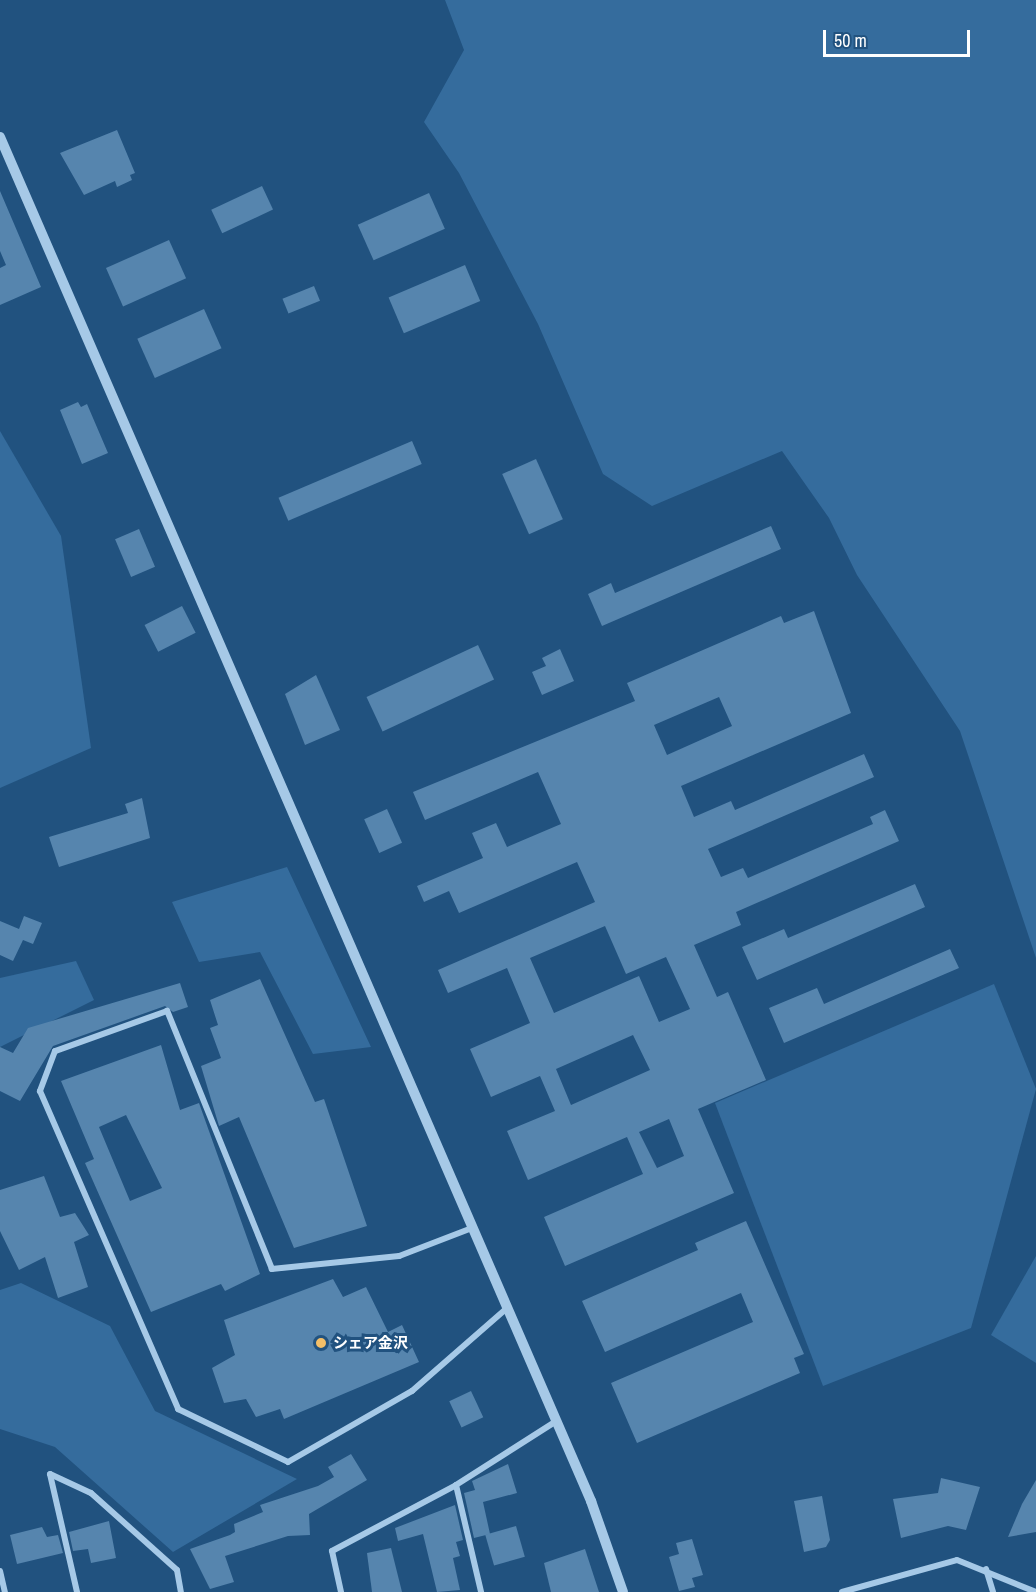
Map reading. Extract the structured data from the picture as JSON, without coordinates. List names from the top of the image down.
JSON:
{
  "places": ["シェア金沢"],
  "scale_bar": "50 m"
}
